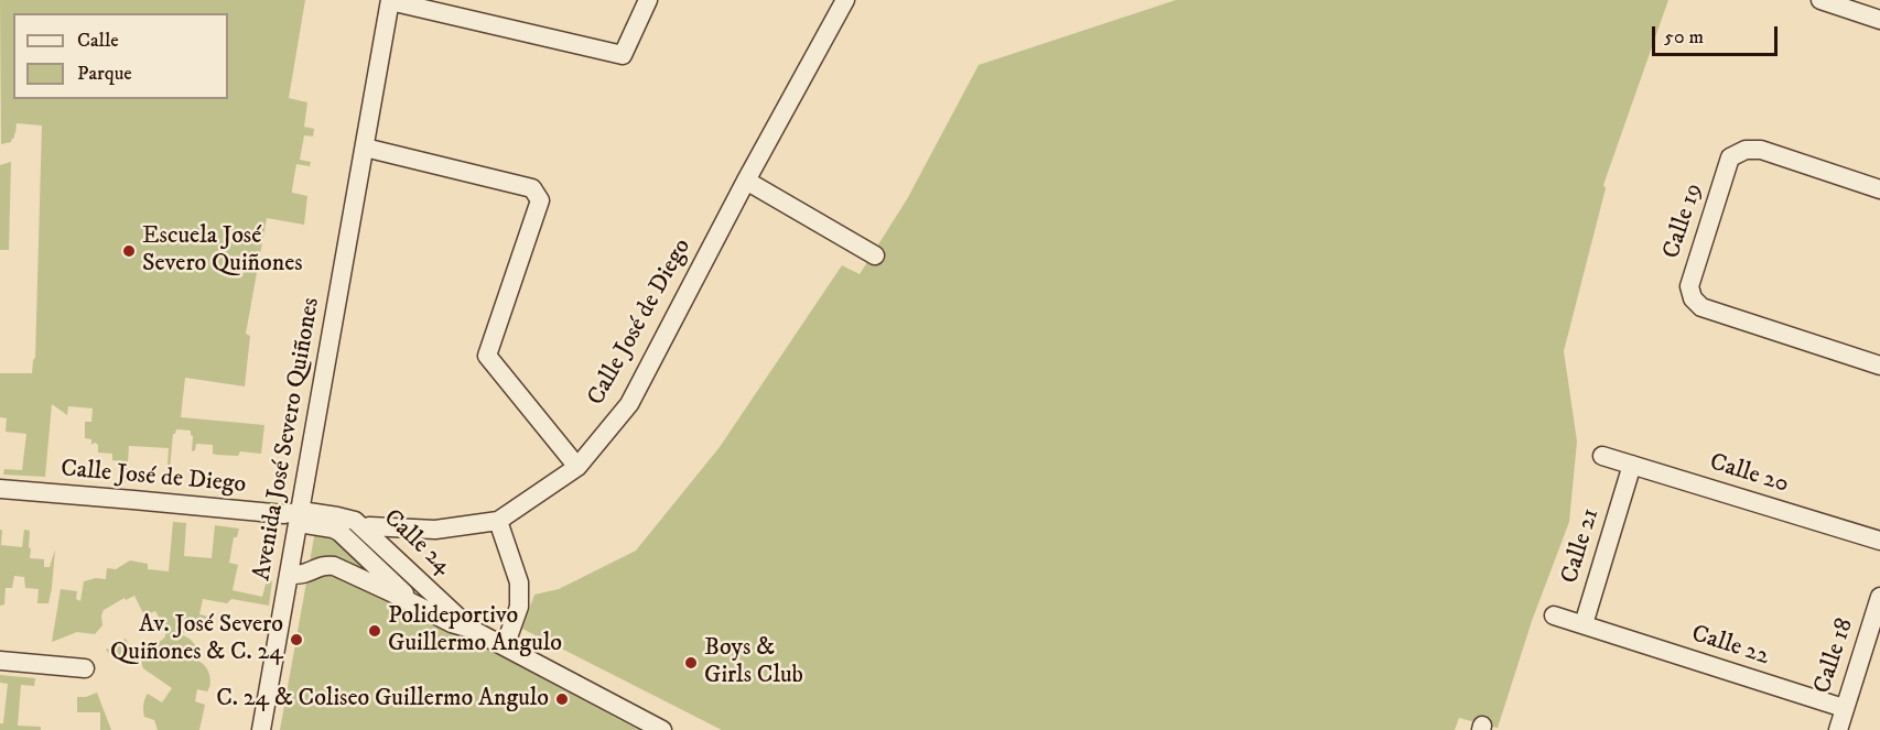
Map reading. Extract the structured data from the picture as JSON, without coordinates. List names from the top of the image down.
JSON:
{
  "streets": {
    "street": [
      "Calle 19",
      "Calle José de Diego",
      "Avenida José Severo Quiñones",
      "Calle 20",
      "Calle 24",
      "Calle 21",
      "Calle 22",
      "Calle 18"
    ]
  },
  "crossings": [
    ["Calle José de Diego", "Avenida José Severo Quiñones"],
    ["Calle José de Diego", "Calle 24"],
    ["Avenida José Severo Quiñones", "Calle 24"],
    ["Calle 20", "Calle 21"],
    ["Calle 21", "Calle 22"],
    ["Calle 22", "Calle 18"]
  ],
  "places": [
    "Escuela José Severo Quiñones",
    "Polideportivo Guillermo Angulo",
    "Av. José Severo Quiñones & C. 24",
    "Boys & Girls Club",
    "C. 24 & Coliseo Guillermo Angulo"
  ],
  "legend": ["Calle", "Parque"],
  "scale_bar": "50 m"
}
